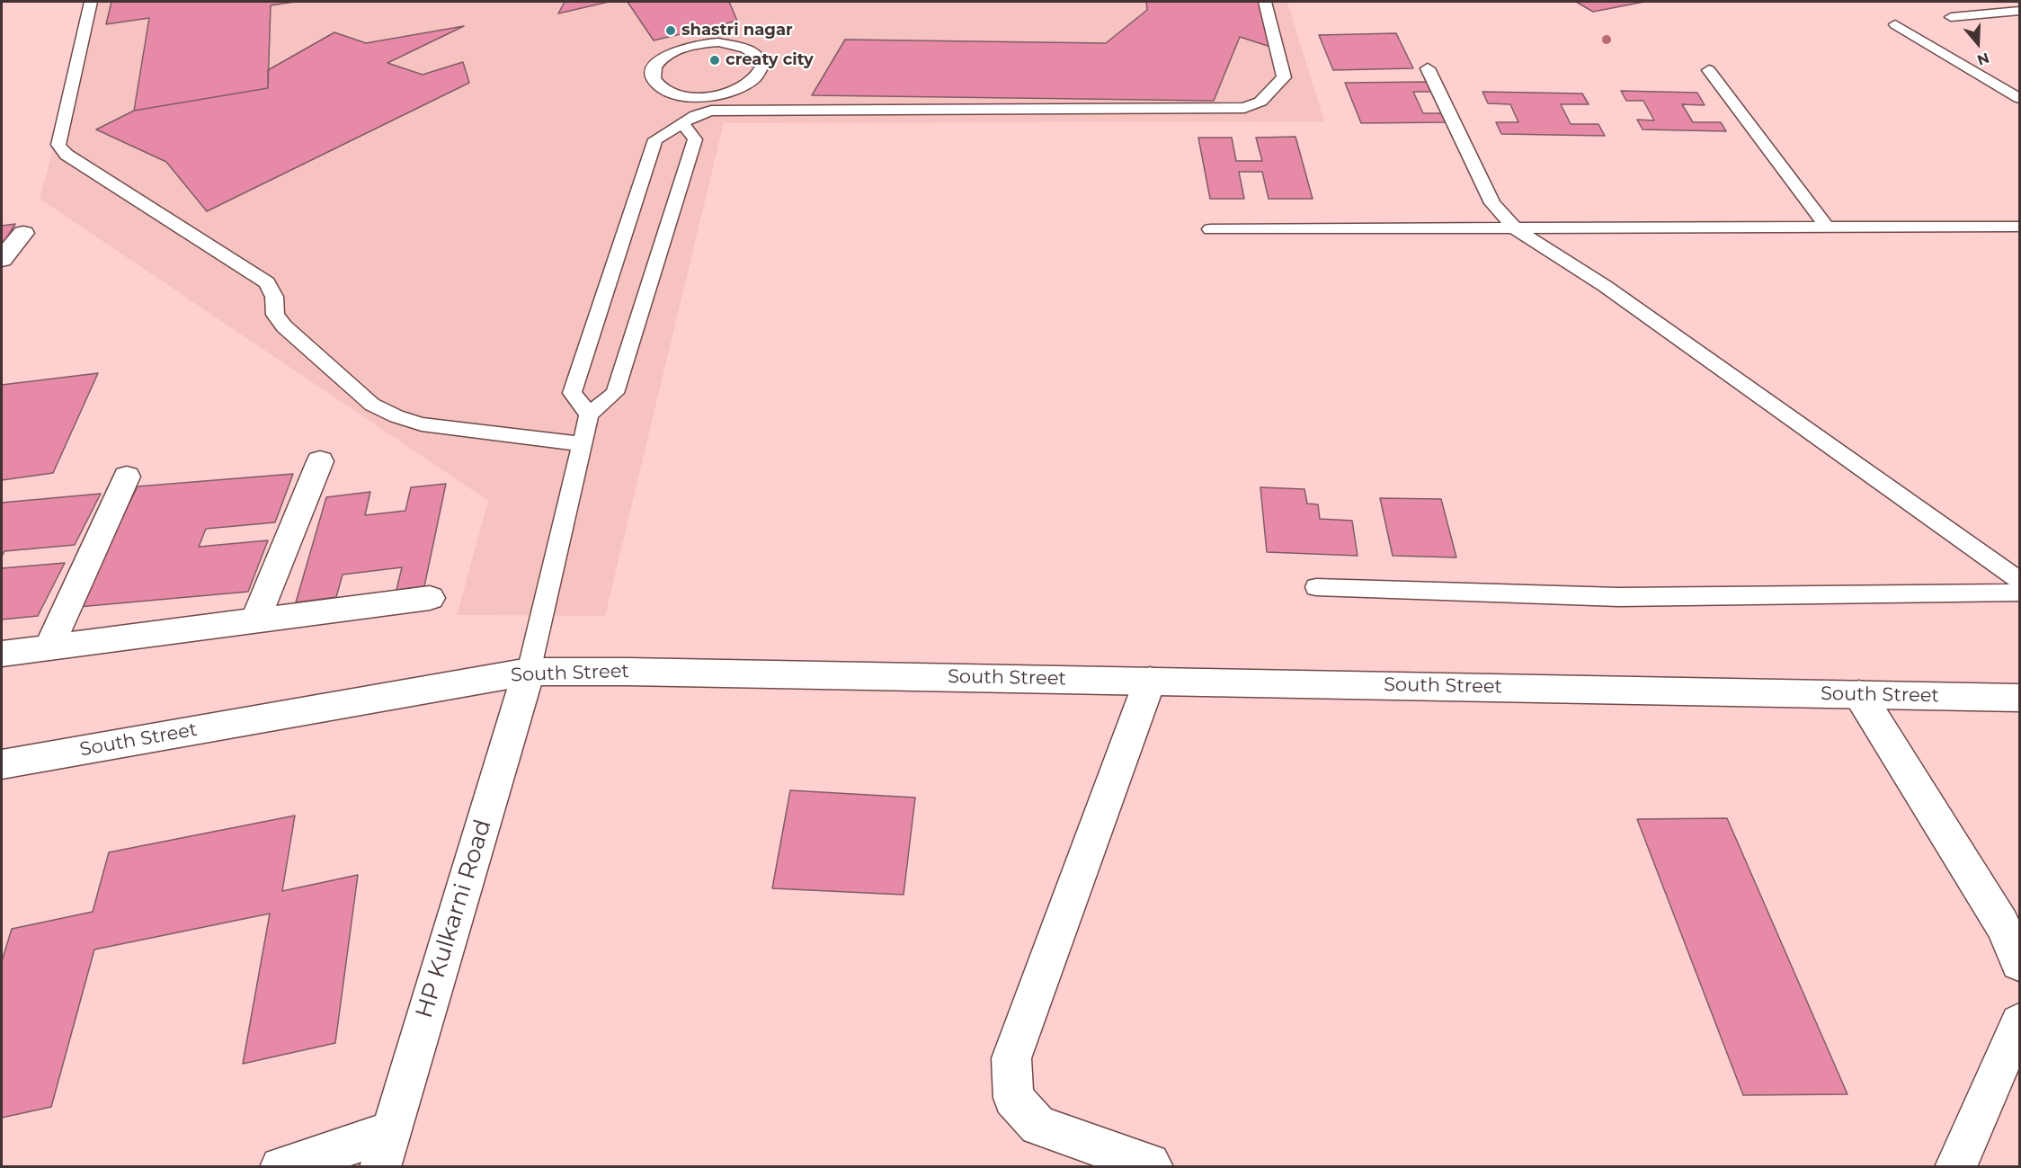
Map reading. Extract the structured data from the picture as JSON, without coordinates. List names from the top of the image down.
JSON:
{
  "streets": {
    "street": ["South Street", "HP Kulkarni Road"]
  },
  "crossings": [
    ["South Street", "HP Kulkarni Road"]
  ],
  "places": ["shastri nagar", "creaty city"],
  "north": "bottom"
}
